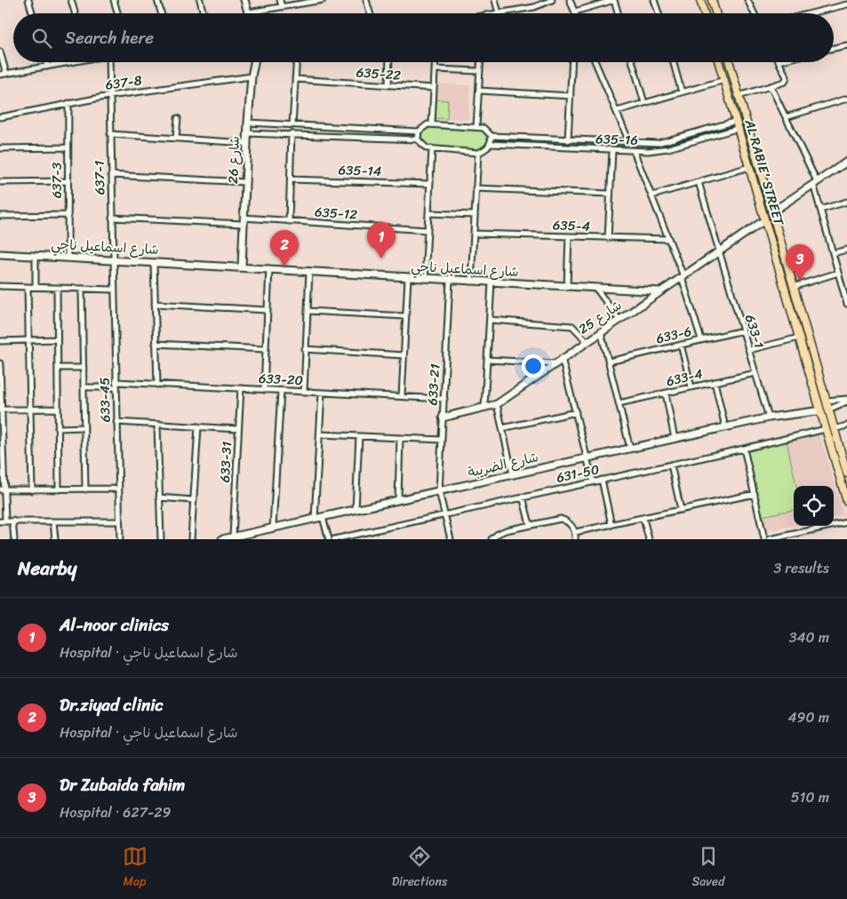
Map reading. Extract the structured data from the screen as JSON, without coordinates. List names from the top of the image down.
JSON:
{
  "streets": {
    "main road": ["AL RABIE' STREET"],
    "street": [
      "635-22",
      "637-8",
      "635-16",
      "شارع 26",
      "635-14",
      "637-1",
      "637-3",
      "635-12",
      "635-4",
      "شارع اسماعيل ناجي",
      "شارع 25",
      "633-1",
      "633-6",
      "633-4",
      "633-20",
      "633-21",
      "633-45",
      "633-31",
      "شارع الضريبة",
      "631-50"
    ]
  },
  "crossings": [
    ["637-8", "شارع 26"],
    ["637-8", "637-1"],
    ["637-8", "637-3"],
    ["635-16", "شارع 26"],
    ["635-16", "AL RABIE' STREET"],
    ["شارع 26", "635-12"],
    ["شارع 26", "شارع اسماعيل ناجي"],
    ["AL RABIE' STREET", "شارع 25"],
    ["AL RABIE' STREET", "شارع الضريبة"],
    ["AL RABIE' STREET", "631-50"],
    ["637-1", "635-12"],
    ["637-1", "شارع اسماعيل ناجي"],
    ["637-1", "633-45"],
    ["637-3", "شارع اسماعيل ناجي"],
    ["شارع اسماعيل ناجي", "شارع 25"],
    ["شارع اسماعيل ناجي", "633-21"],
    ["شارع اسماعيل ناجي", "633-45"],
    ["شارع 25", "633-1"],
    ["شارع 25", "633-21"],
    ["633-1", "633-6"],
    ["633-1", "633-4"],
    ["633-1", "شارع الضريبة"],
    ["633-20", "633-21"],
    ["633-20", "633-45"],
    ["633-20", "633-31"],
    ["633-21", "شارع الضريبة"],
    ["633-21", "631-50"],
    ["633-31", "شارع الضريبة"]
  ],
  "page": {
    "search": "Search here",
    "pins": ["1", "2", "3"],
    "heading": ["Nearby", "3 results"],
    "list": [
      {
        "mark": "1",
        "name": "Al-noor clinics",
        "note": "Hospital · شارع اسماعيل ناجي",
        "value": "340 m"
      },
      {
        "mark": "2",
        "name": "Dr.ziyad clinic",
        "note": "Hospital · شارع اسماعيل ناجي",
        "value": "490 m"
      },
      {
        "mark": "3",
        "name": "Dr Zubaida fahim",
        "note": "Hospital · 627-29",
        "value": "510 m"
      }
    ],
    "nav": ["Map", "Directions", "Saved"]
  }
}
